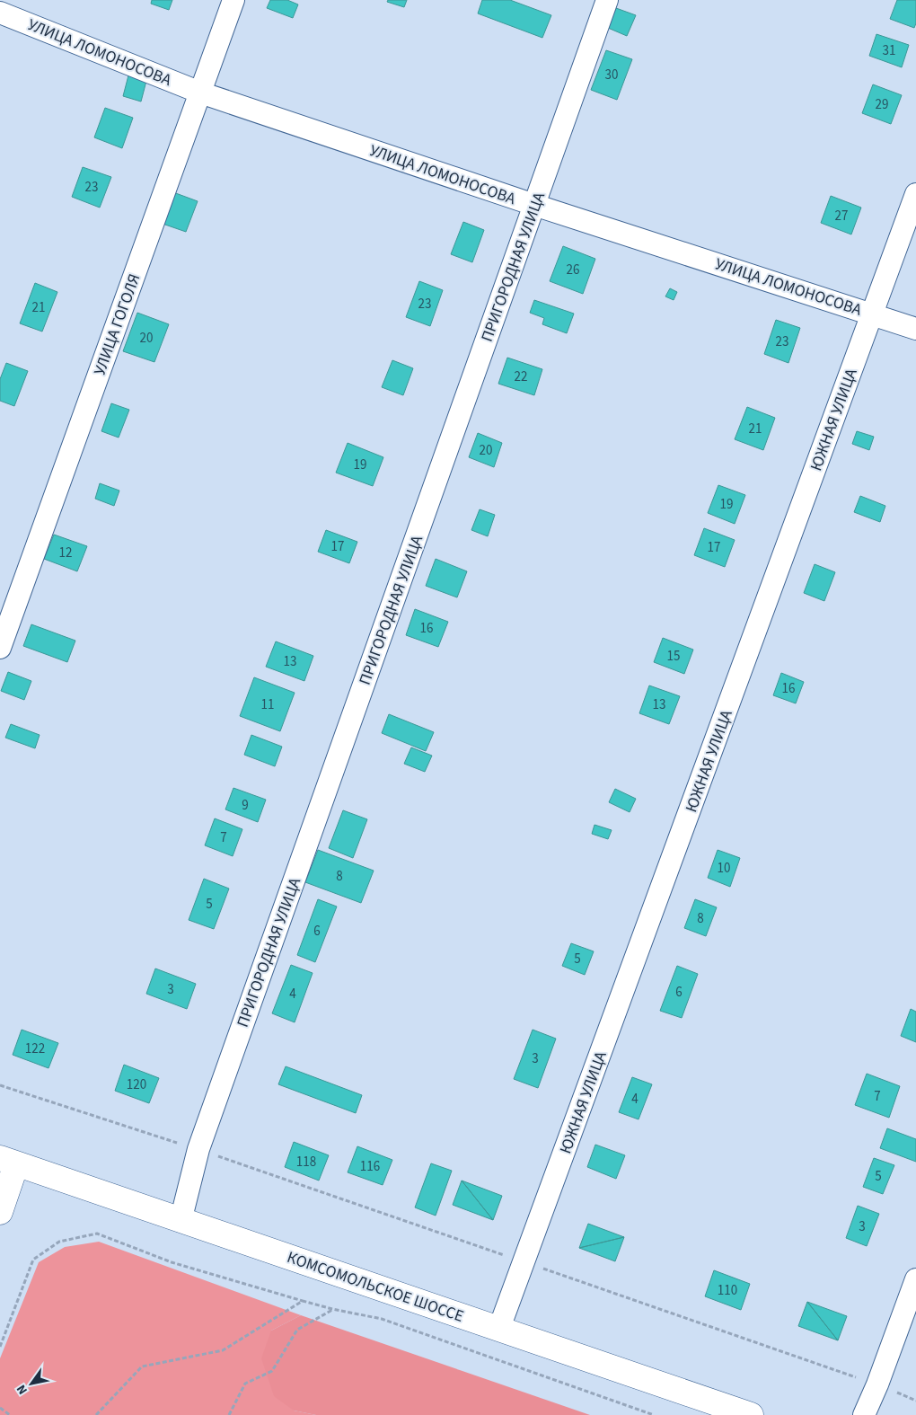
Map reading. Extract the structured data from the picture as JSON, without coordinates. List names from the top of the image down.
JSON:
{
  "streets": {
    "main road": ["КОМСОМОЛЬСКОЕ ШОССЕ"],
    "street": [
      "УЛИЦА ЛОМОНОСОВА",
      "ПРИГОРОДНАЯ УЛИЦА",
      "УЛИЦА ГОГОЛЯ",
      "ЮЖНАЯ УЛИЦА"
    ]
  },
  "crossings": [
    ["УЛИЦА ЛОМОНОСОВА", "ПРИГОРОДНАЯ УЛИЦА"],
    ["УЛИЦА ЛОМОНОСОВА", "УЛИЦА ГОГОЛЯ"],
    ["УЛИЦА ЛОМОНОСОВА", "ЮЖНАЯ УЛИЦА"],
    ["ПРИГОРОДНАЯ УЛИЦА", "КОМСОМОЛЬСКОЕ ШОССЕ"],
    ["ЮЖНАЯ УЛИЦА", "КОМСОМОЛЬСКОЕ ШОССЕ"]
  ],
  "house_numbers": [
    "31",
    "30",
    "29",
    "23",
    "27",
    "26",
    "23",
    "21",
    "20",
    "23",
    "22",
    "21",
    "20",
    "19",
    "19",
    "17",
    "17",
    "12",
    "16",
    "15",
    "13",
    "16",
    "11",
    "13",
    "9",
    "7",
    "10",
    "8",
    "5",
    "8",
    "6",
    "5",
    "3",
    "6",
    "4",
    "122",
    "3",
    "120",
    "7",
    "4",
    "118",
    "116",
    "5",
    "3",
    "110"
  ],
  "north": "bottom left"
}
